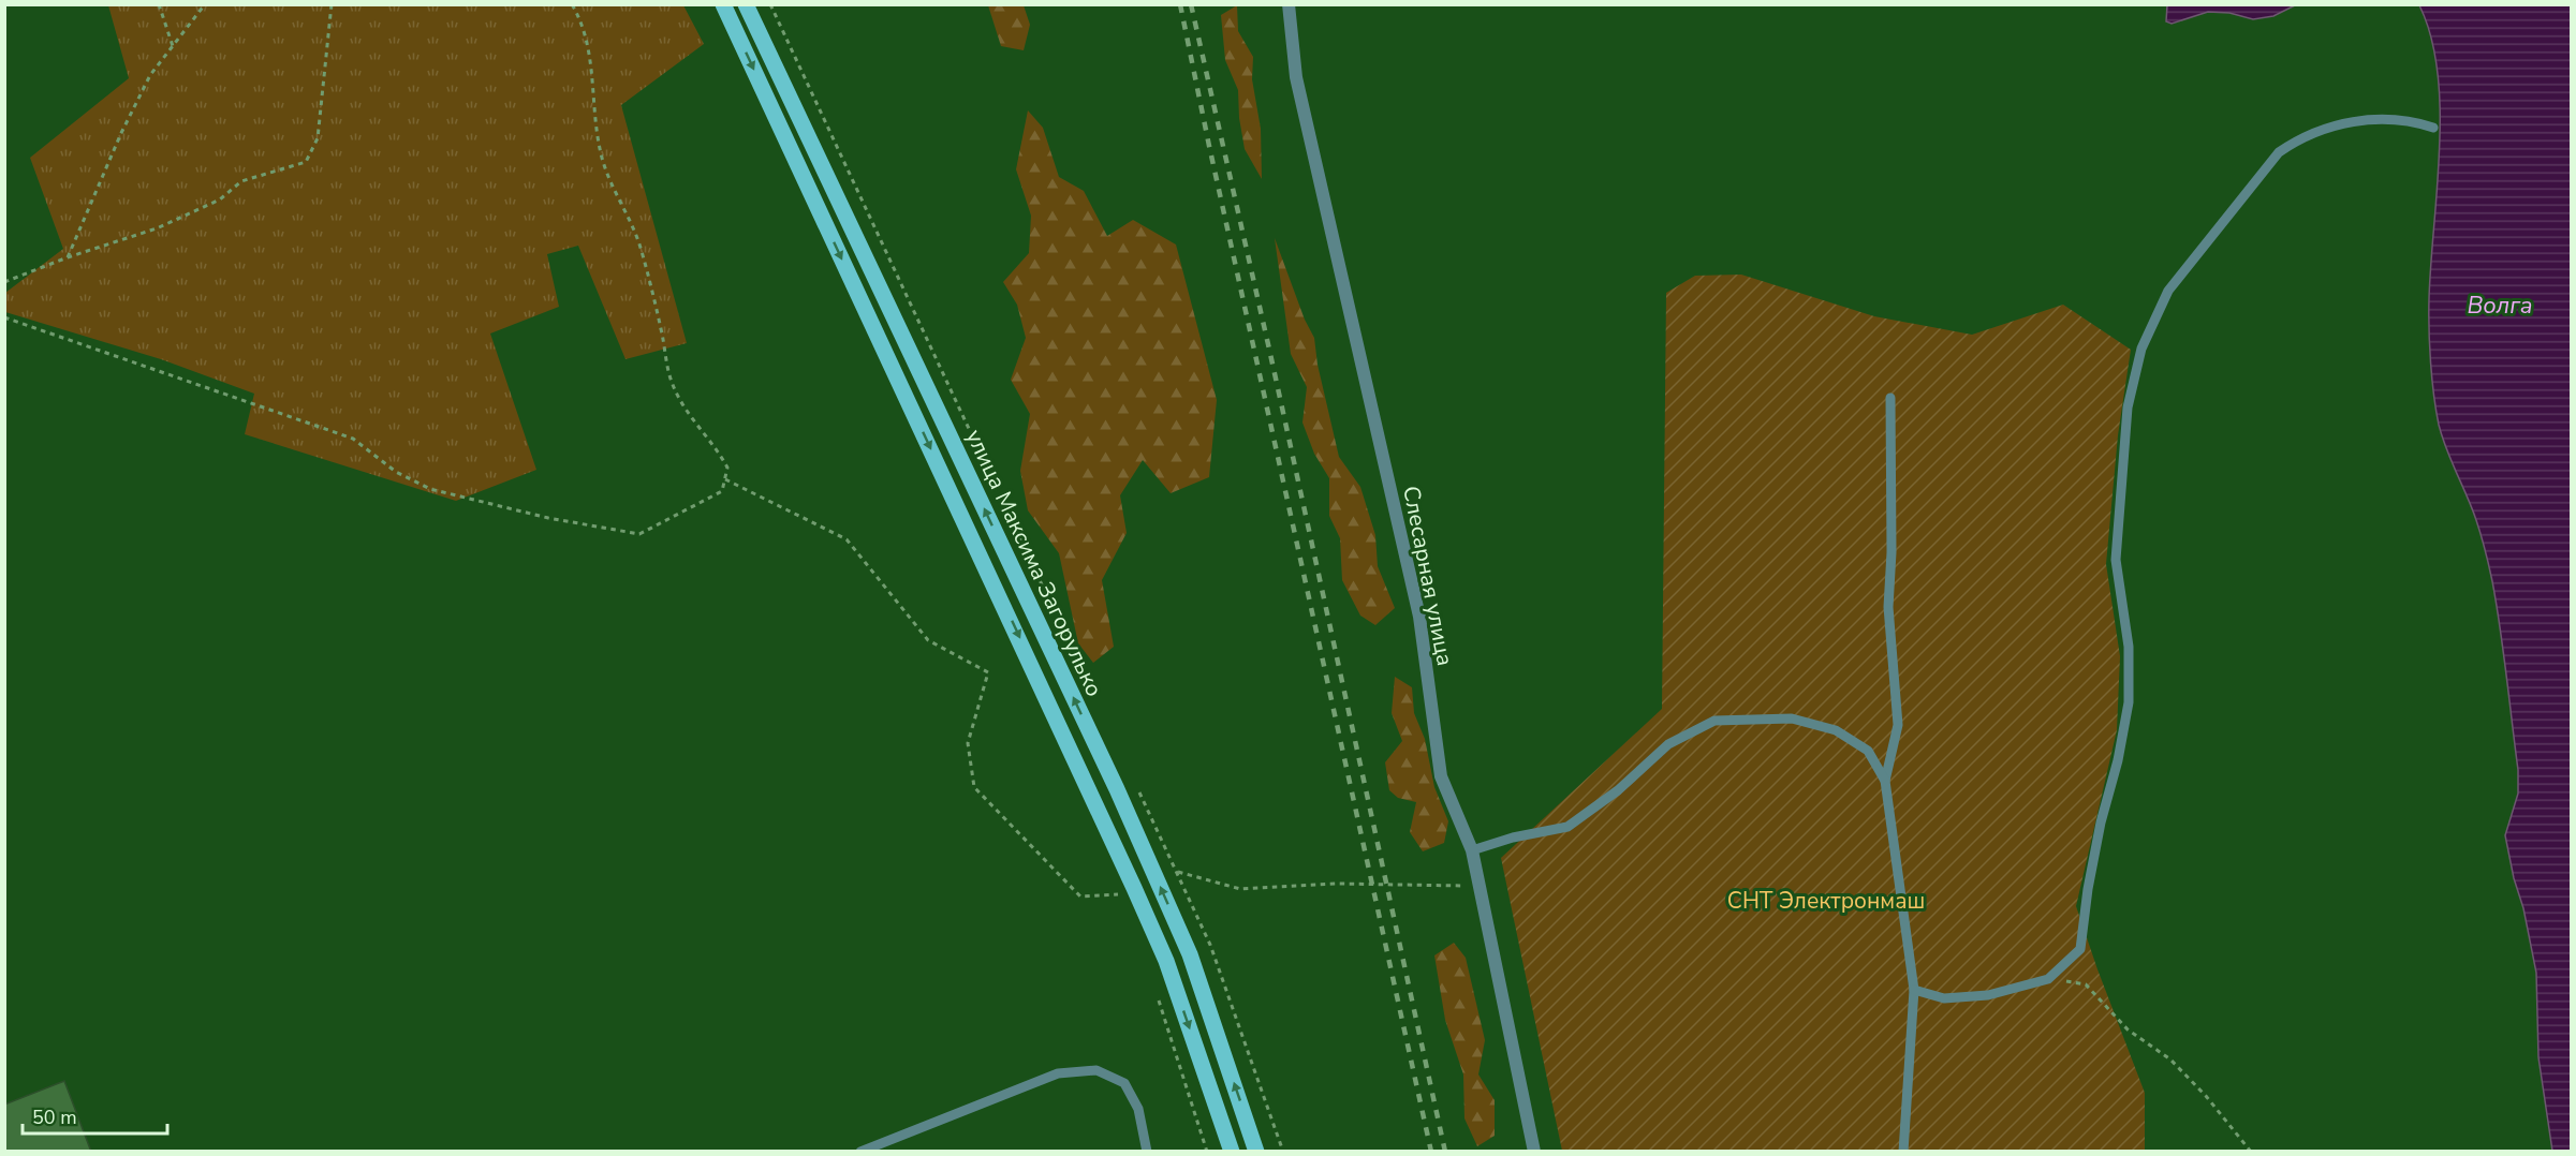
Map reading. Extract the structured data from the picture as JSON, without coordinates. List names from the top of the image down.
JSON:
{
  "streets": {
    "main road": ["улица Максима Загорулько"],
    "street": ["Слесарная улица"]
  },
  "water": ["Волга"],
  "parks": ["СНТ Электронмаш"],
  "scale_bar": "50 m"
}
